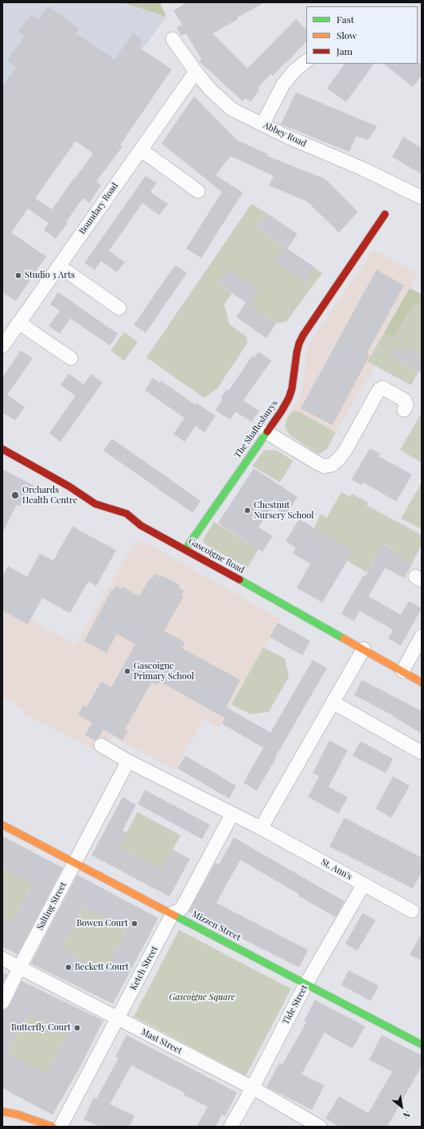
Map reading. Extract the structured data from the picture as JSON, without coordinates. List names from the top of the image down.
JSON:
{
  "streets": {
    "street": [
      "Abbey Road",
      "Boundary Road",
      "The Shaftesburys",
      "Gascoigne Road",
      "St. Ann's",
      "Salting Street",
      "Mizzen Street",
      "Ketch Street",
      "Tide Street",
      "Mast Street"
    ]
  },
  "crossings": [
    ["Abbey Road", "Boundary Road"],
    ["The Shaftesburys", "Gascoigne Road"],
    ["St. Ann's", "Salting Street"],
    ["St. Ann's", "Ketch Street"],
    ["St. Ann's", "Tide Street"],
    ["Salting Street", "Mizzen Street"],
    ["Salting Street", "Mast Street"],
    ["Mizzen Street", "Ketch Street"],
    ["Mizzen Street", "Tide Street"],
    ["Ketch Street", "Mast Street"],
    ["Tide Street", "Mast Street"]
  ],
  "parks": ["Gascoigne Square"],
  "places": [
    "Studio 3 Arts",
    "Orchards Health Centre",
    "Chestnut Nursery School",
    "Gascoigne Primary School",
    "Bowen Court",
    "Beckett Court",
    "Butterfly Court"
  ],
  "legend": ["Fast", "Slow", "Jam"],
  "north": "bottom right"
}
